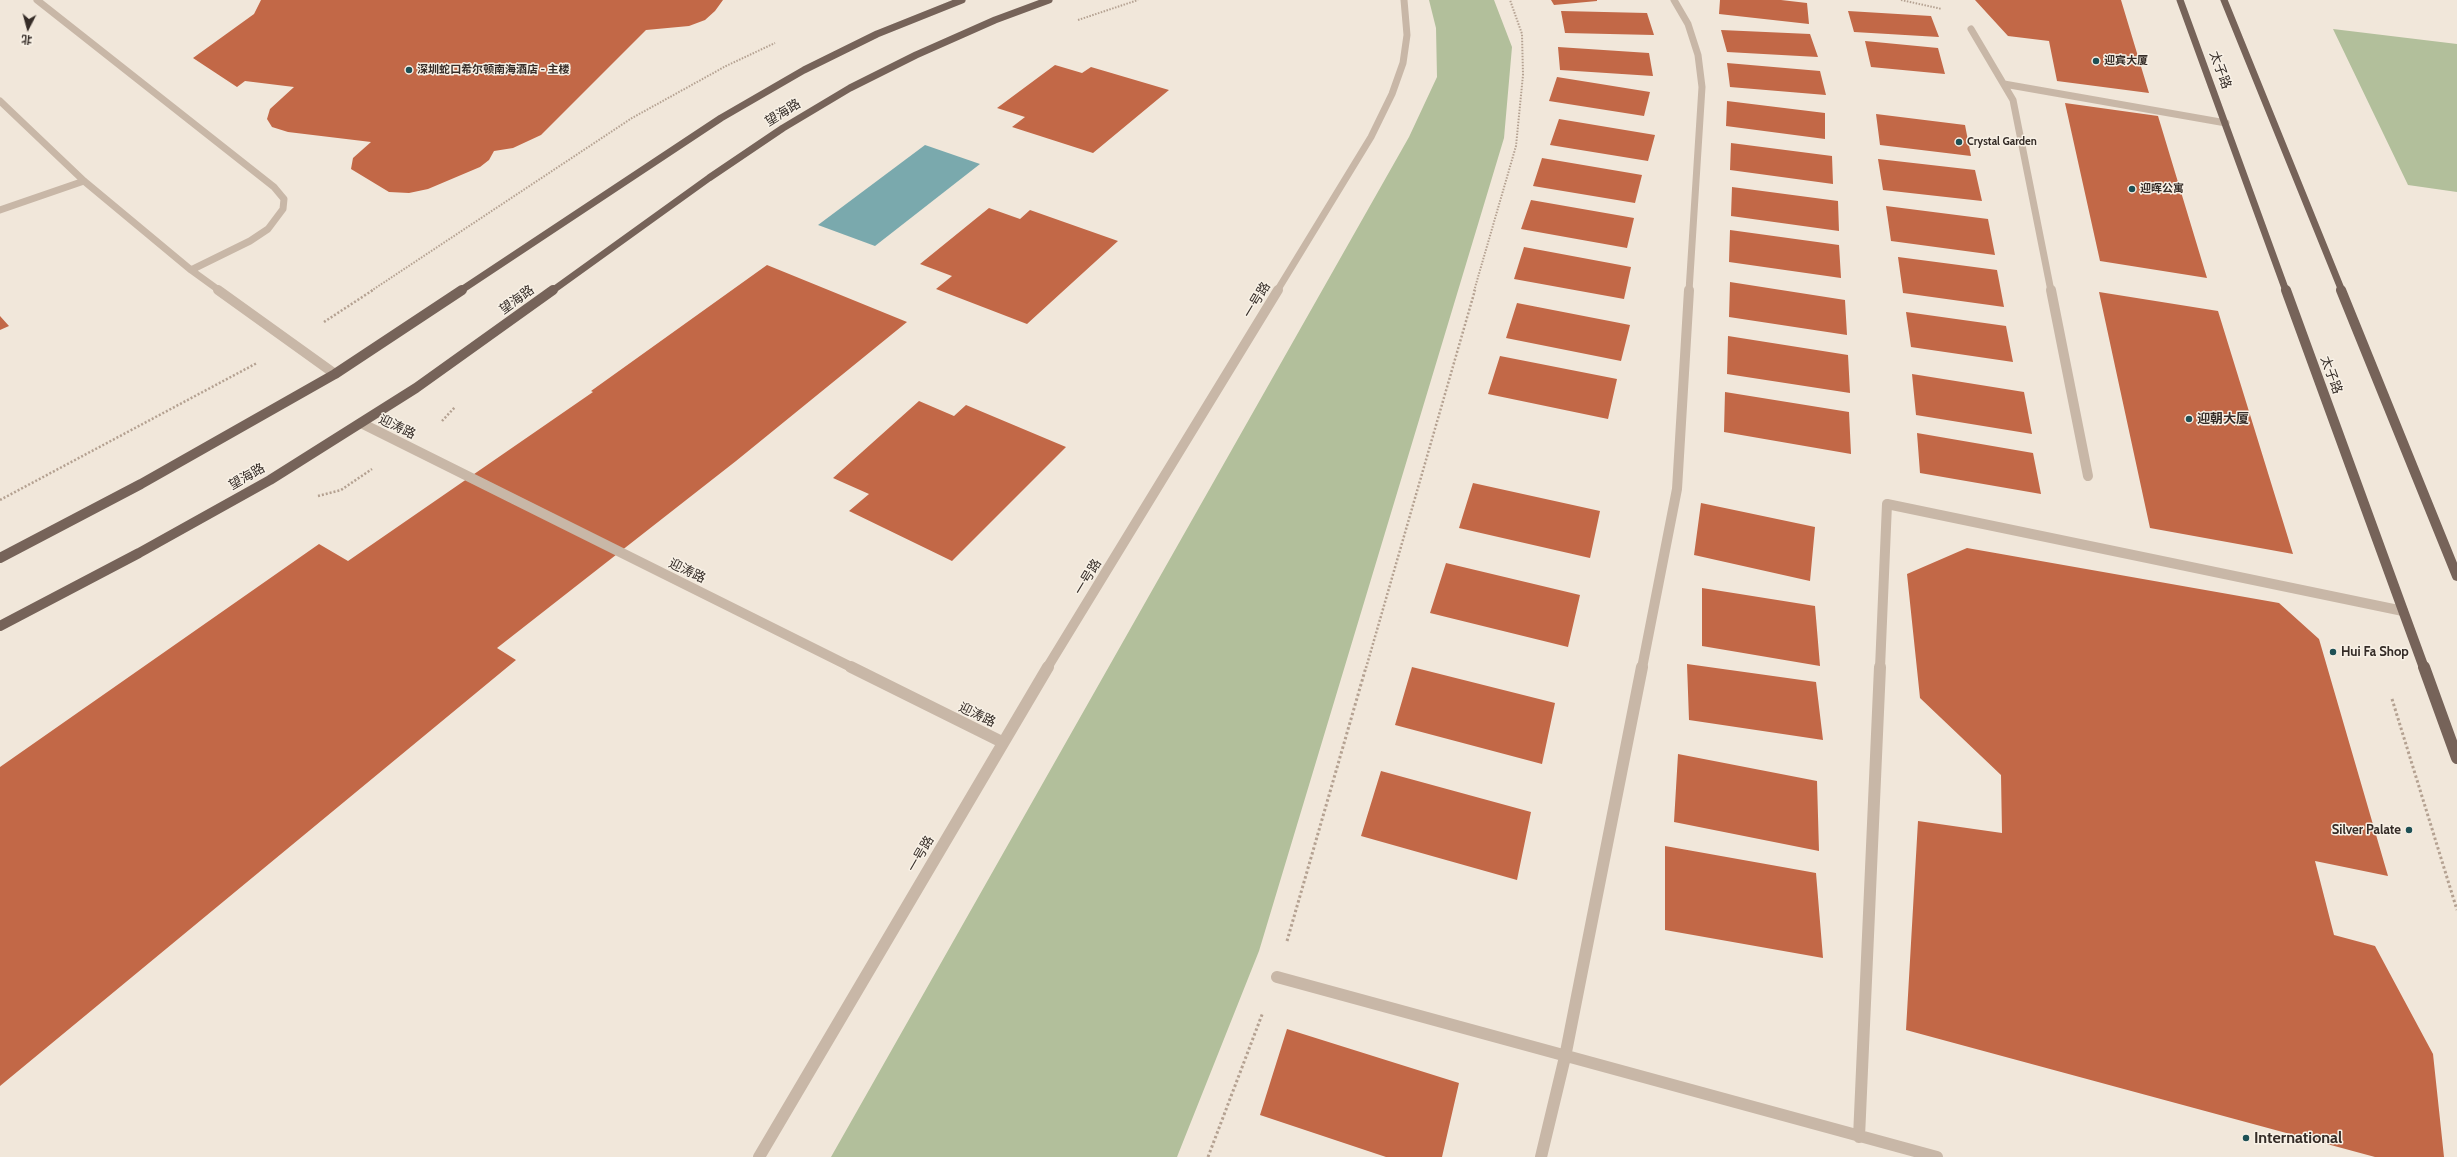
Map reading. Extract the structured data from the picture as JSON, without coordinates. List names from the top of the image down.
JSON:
{
  "streets": {
    "main road": ["太子路", "望海路"],
    "street": ["一号路", "迎涛路"]
  },
  "crossings": [
    ["望海路", "迎涛路"],
    ["一号路", "迎涛路"]
  ],
  "places": [
    "迎宾大厦",
    "深圳蛇口希尔顿南海酒店 - 主楼",
    "Crystal Garden",
    "迎晖公寓",
    "迎朝大厦",
    "Hui Fa Shop",
    "Silver Palate",
    "International"
  ],
  "north": "bottom"
}
